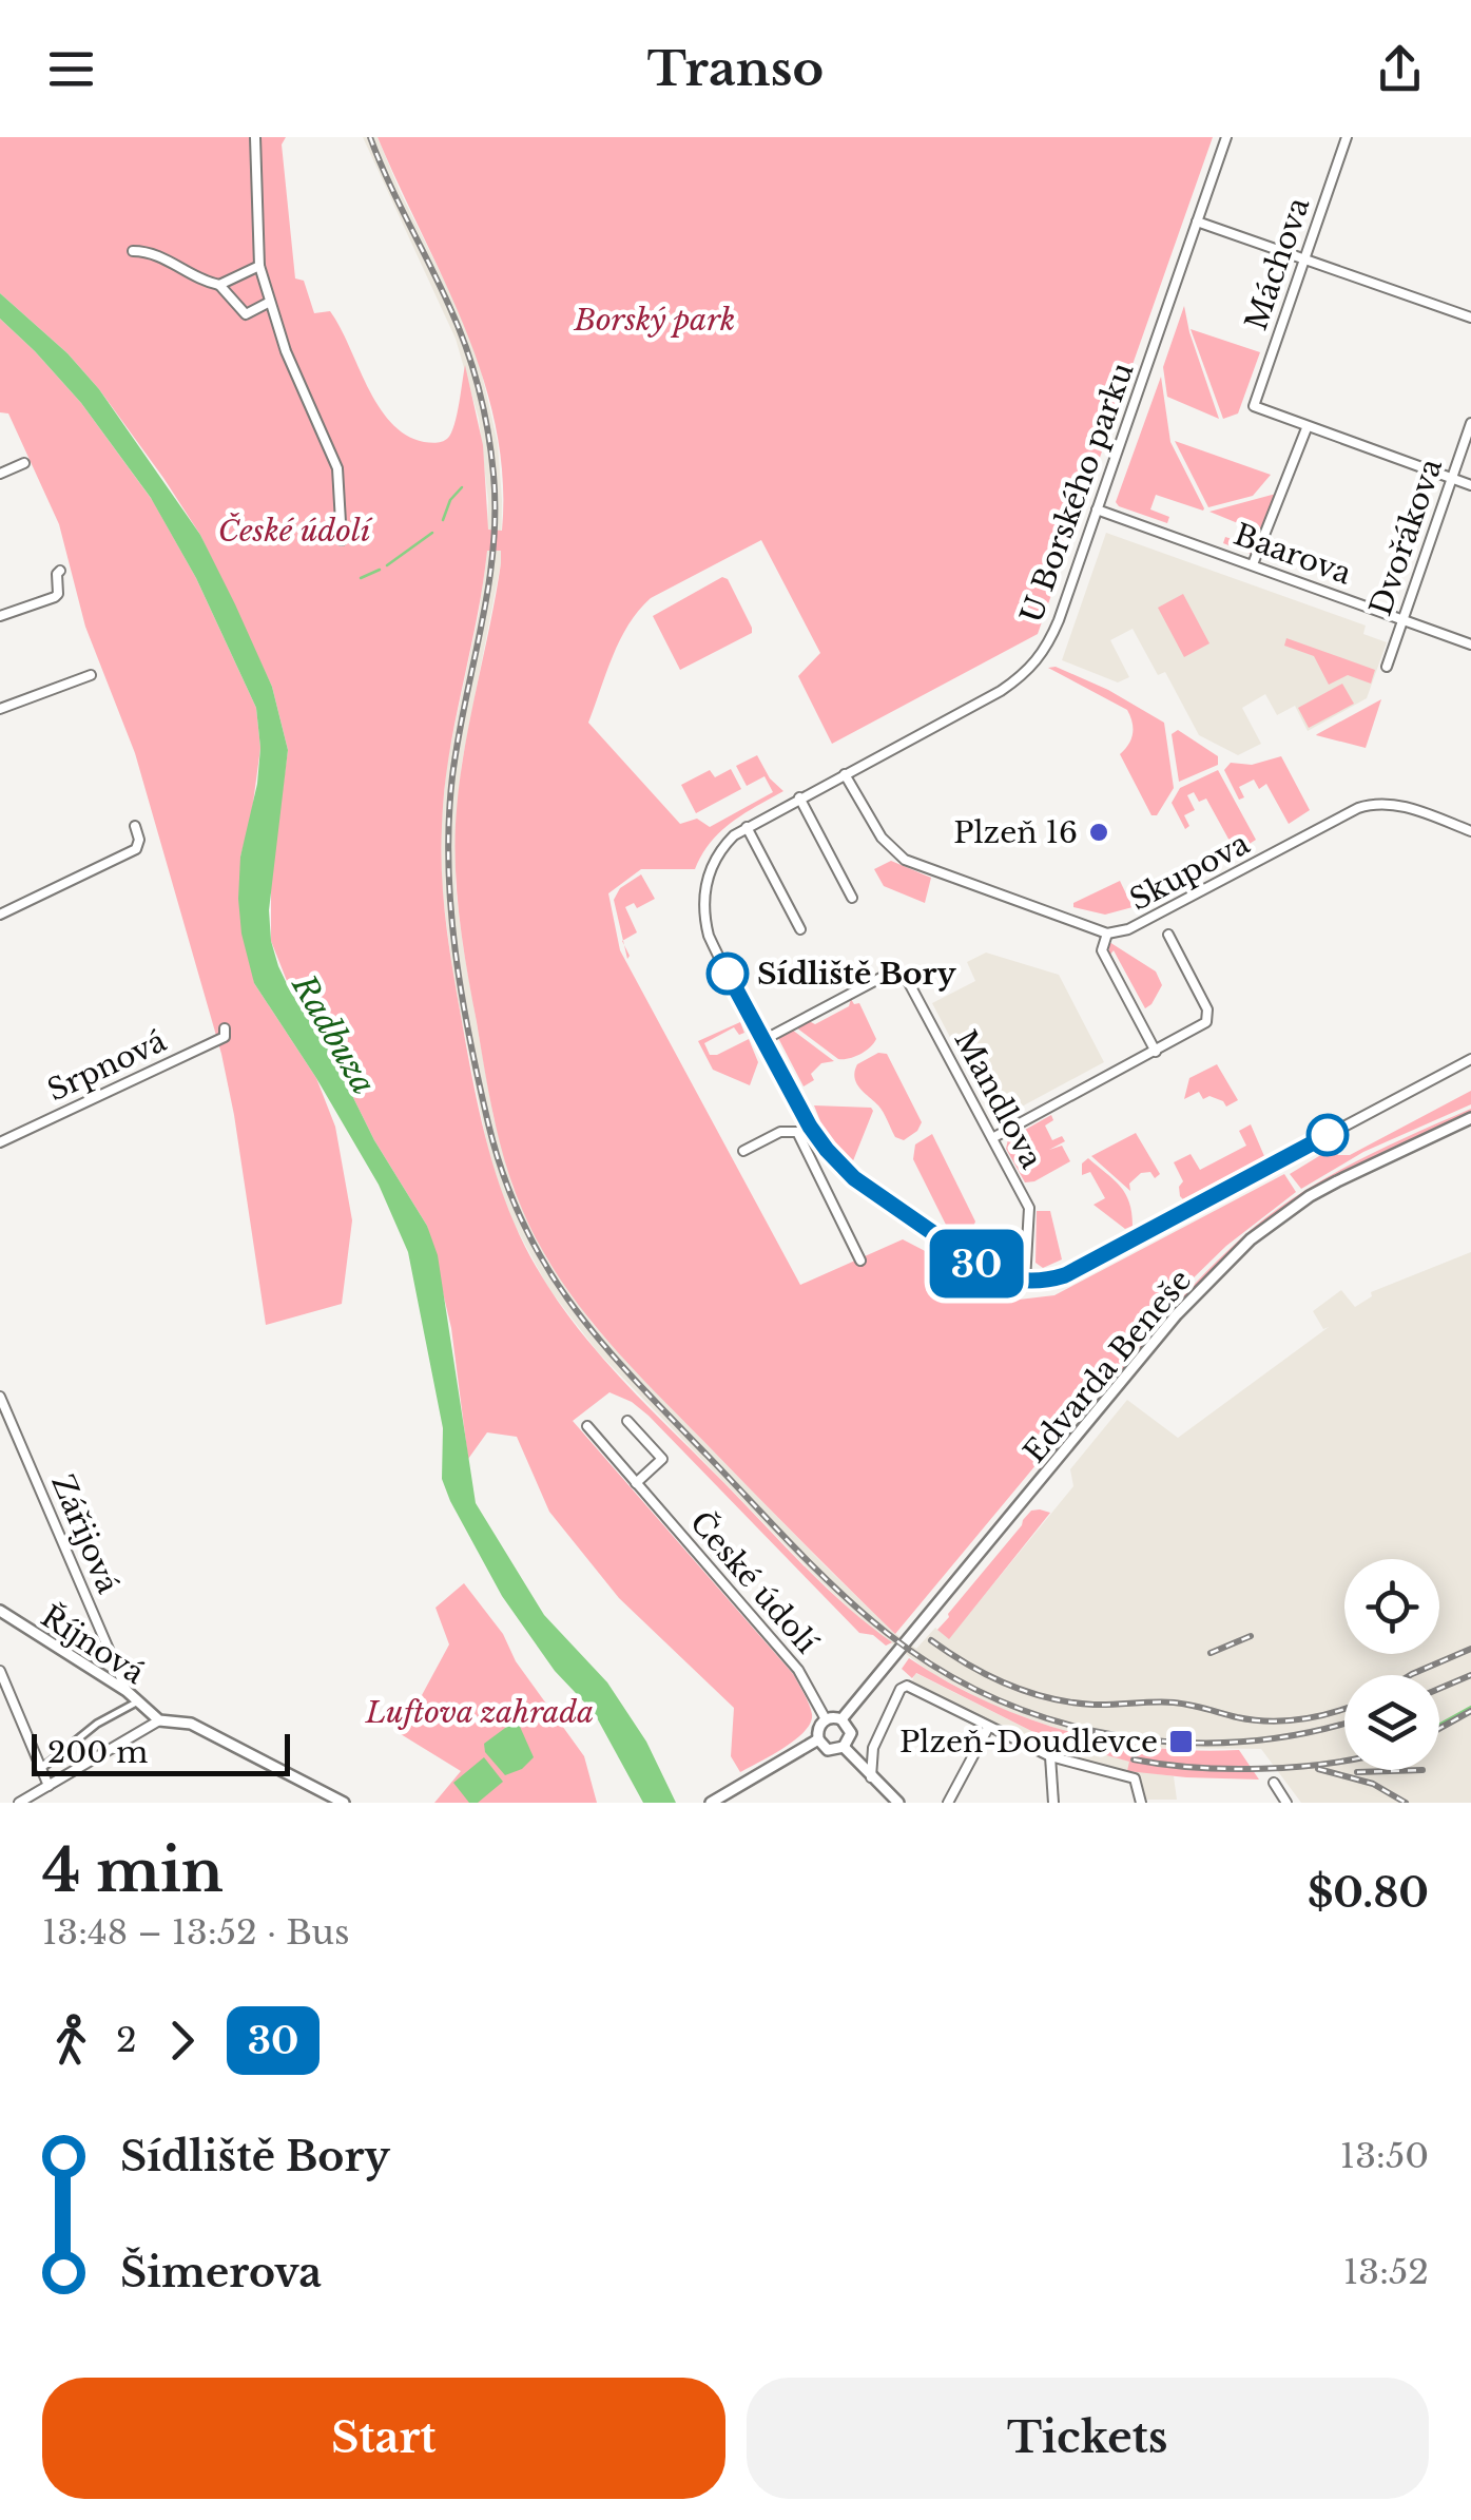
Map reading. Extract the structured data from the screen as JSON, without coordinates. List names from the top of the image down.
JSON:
{
  "streets": {
    "street": [
      "Máchova",
      "U Borského parku",
      "Dvořákova",
      "Baarova",
      "Skupova",
      "Srpnová",
      "Mandlova",
      "Edvarda Beneše",
      "Zářijová",
      "České údolí",
      "Říjnová"
    ]
  },
  "crossings": [
    ["U Borského parku", "Baarova"],
    ["U Borského parku", "Skupova"],
    ["U Borského parku", "Mandlova"],
    ["Dvořákova", "Baarova"],
    ["Edvarda Beneše", "České údolí"],
    ["Zářijová", "Říjnová"]
  ],
  "water": ["Radbuza"],
  "parks": ["Borský park", "České údolí", "Luftova zahrada"],
  "places": {
    "other": ["Plzeň 16", "Sídliště Bory"],
    "transit": ["Plzeň-Doudlevce"]
  },
  "lines": ["bus line 30"],
  "scale_bar": "200 m",
  "page": {
    "header": "Transo",
    "on_map": "30",
    "scale": "200 m",
    "heading": ["4 min", "13:48 – 13:52 · Bus", "$0.80"],
    "legs": ["2", "30"],
    "list": [
      {
        "name": "Sídliště Bory",
        "value": "13:50"
      },
      {
        "name": "Šimerova",
        "value": "13:52"
      }
    ],
    "buttons": ["Start", "Tickets"]
  }
}
